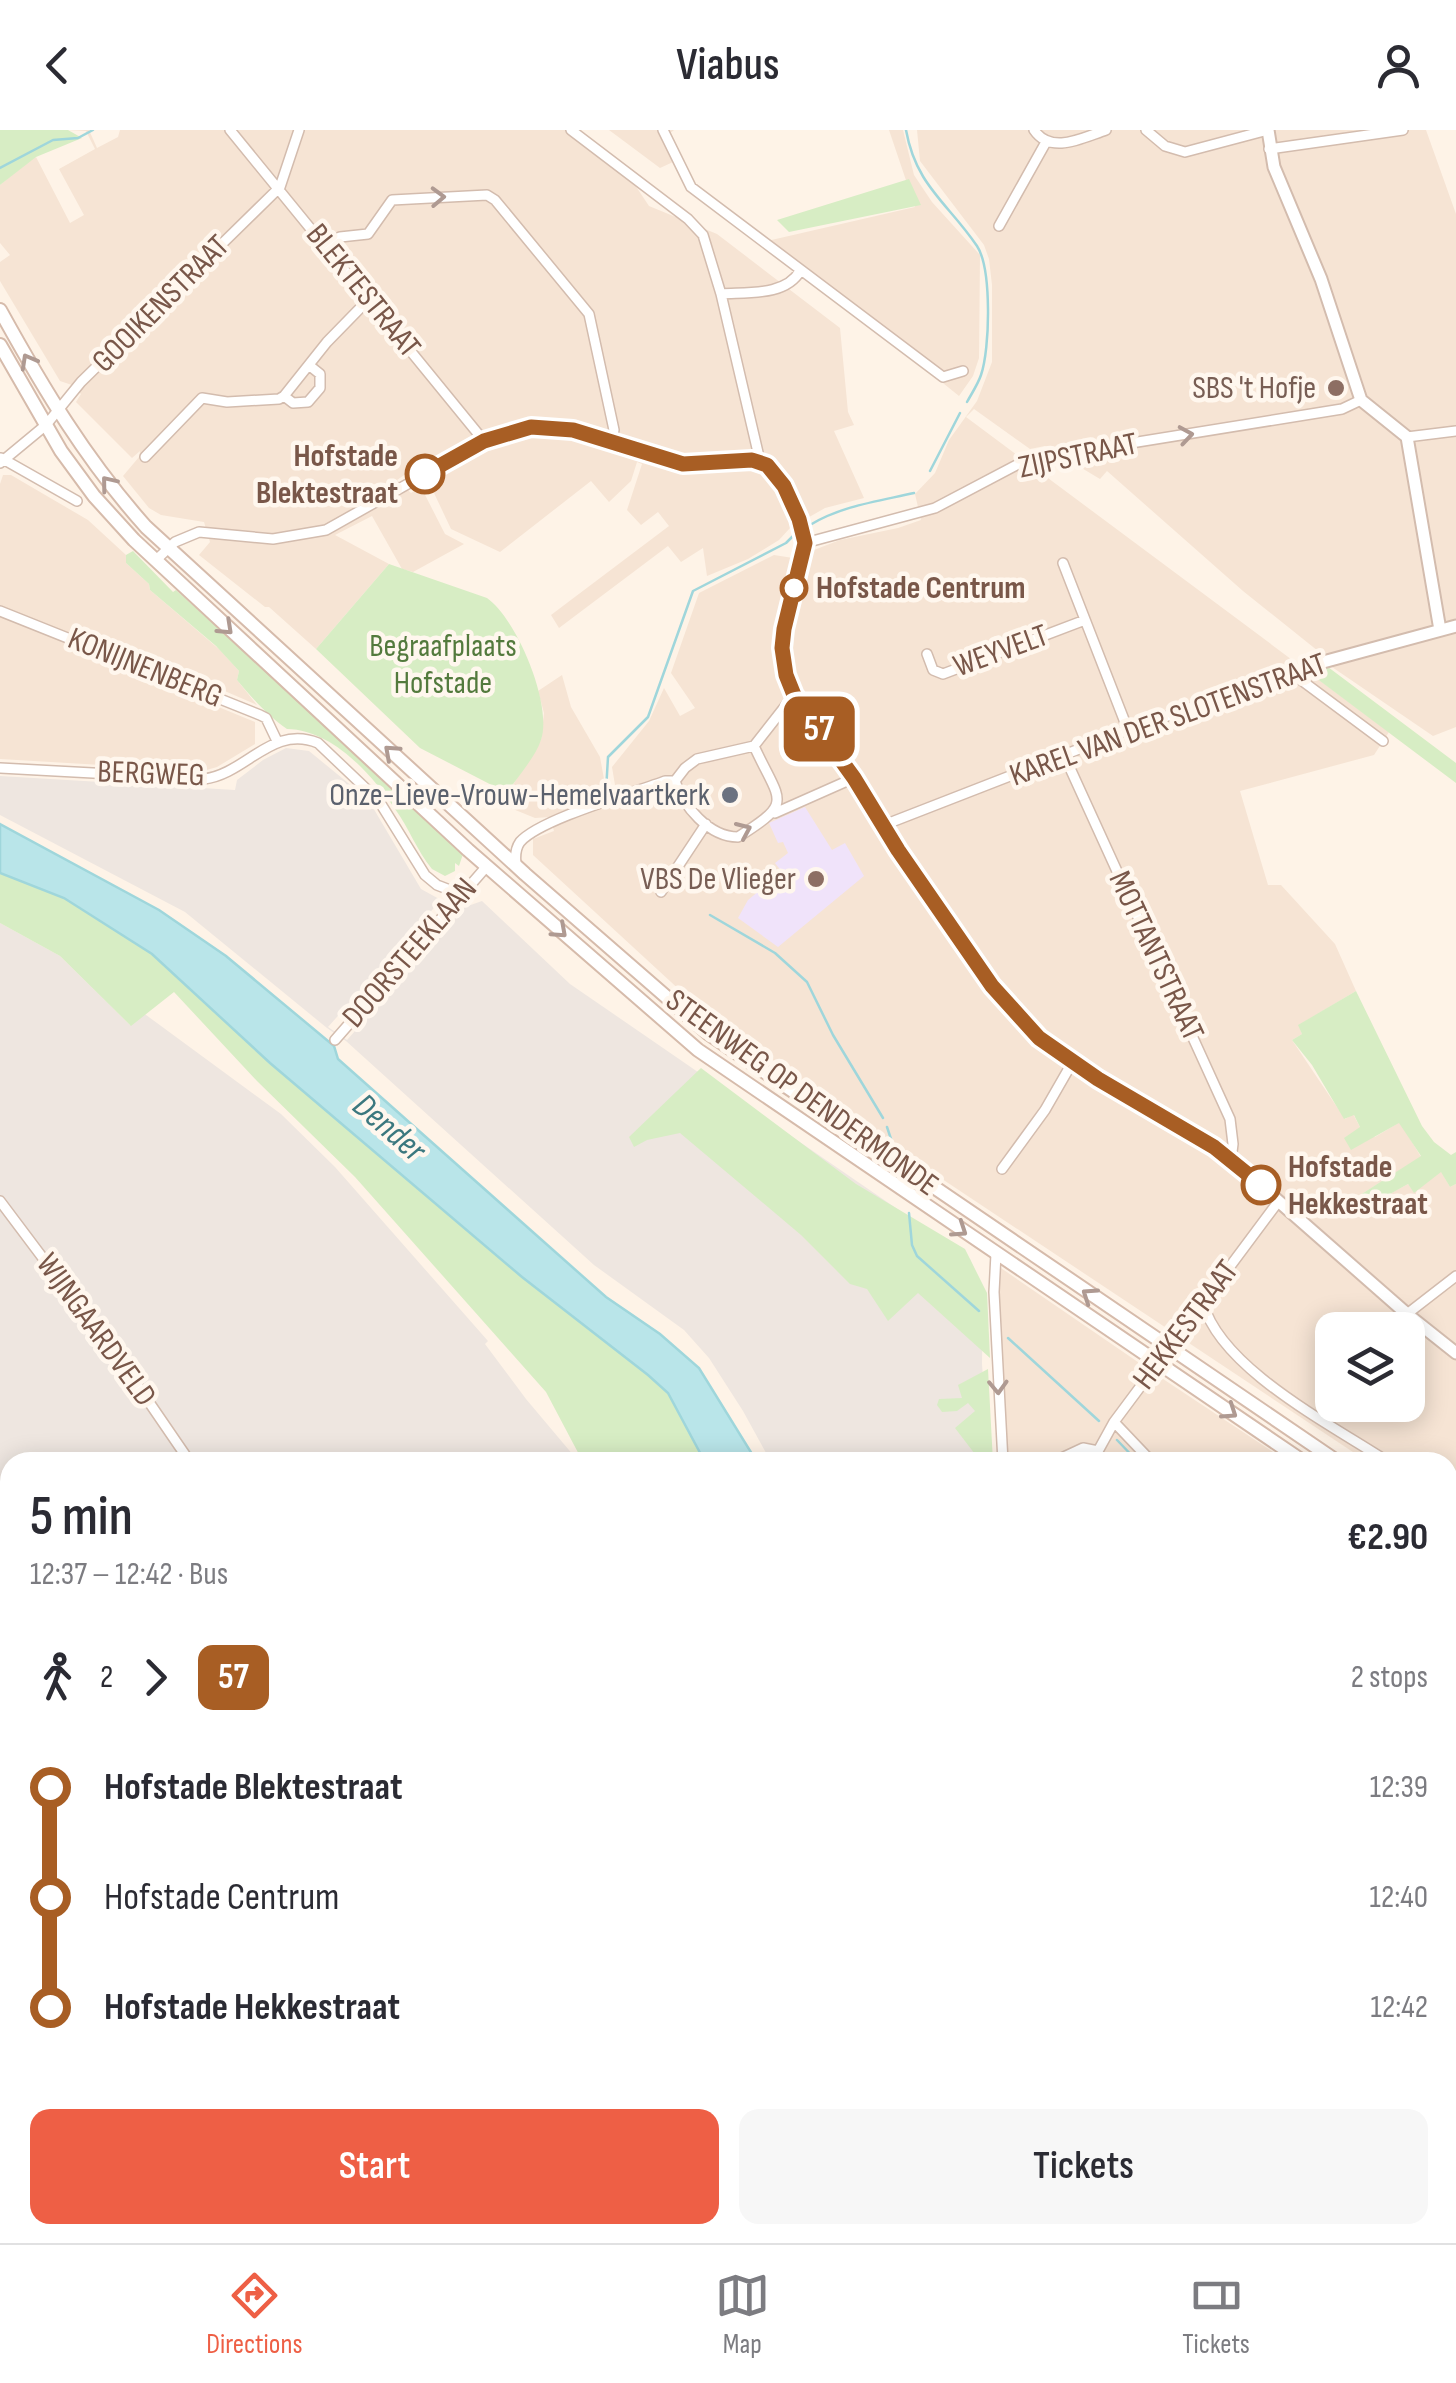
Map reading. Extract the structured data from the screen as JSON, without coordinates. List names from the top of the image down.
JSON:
{
  "streets": {
    "main road": ["STEENWEG OP DENDERMONDE"],
    "street": [
      "BLEKTESTRAAT",
      "GOOIKENSTRAAT",
      "ZIJPSTRAAT",
      "WEYVELT",
      "KONIJNENBERG",
      "KAREL VAN DER SLOTENSTRAAT",
      "BERGWEG",
      "DOORSTEEKLAAN",
      "MOTTANTSTRAAT",
      "HEKKESTRAAT",
      "WIJNGAARDVELD"
    ]
  },
  "crossings": [
    ["BLEKTESTRAAT", "GOOIKENSTRAAT"],
    ["GOOIKENSTRAAT", "STEENWEG OP DENDERMONDE"],
    ["WEYVELT", "KAREL VAN DER SLOTENSTRAAT"],
    ["KONIJNENBERG", "BERGWEG"],
    ["KAREL VAN DER SLOTENSTRAAT", "MOTTANTSTRAAT"],
    ["DOORSTEEKLAAN", "STEENWEG OP DENDERMONDE"],
    ["STEENWEG OP DENDERMONDE", "HEKKESTRAAT"]
  ],
  "one_way": ["ZIJPSTRAAT"],
  "water": ["Dender"],
  "parks": ["Begraafplaats Hofstade"],
  "places": [
    "SBS 't Hofje",
    "Hofstade Blektestraat",
    "Hofstade Centrum",
    "Onze-Lieve-Vrouw-Hemelvaartkerk",
    "VBS De Vlieger",
    "Hofstade Hekkestraat"
  ],
  "lines": ["bus line 57"],
  "page": {
    "header": "Viabus",
    "on_map": "57",
    "heading": ["5 min", "12:37 – 12:42 · Bus", "€2.90"],
    "legs": ["2", "57", "2 stops"],
    "list": [
      {
        "name": "Hofstade Blektestraat",
        "value": "12:39"
      },
      {
        "name": "Hofstade Centrum",
        "value": "12:40"
      },
      {
        "name": "Hofstade Hekkestraat",
        "value": "12:42"
      }
    ],
    "buttons": ["Start", "Tickets"],
    "tabs": ["Directions", "Map", "Tickets"]
  }
}
